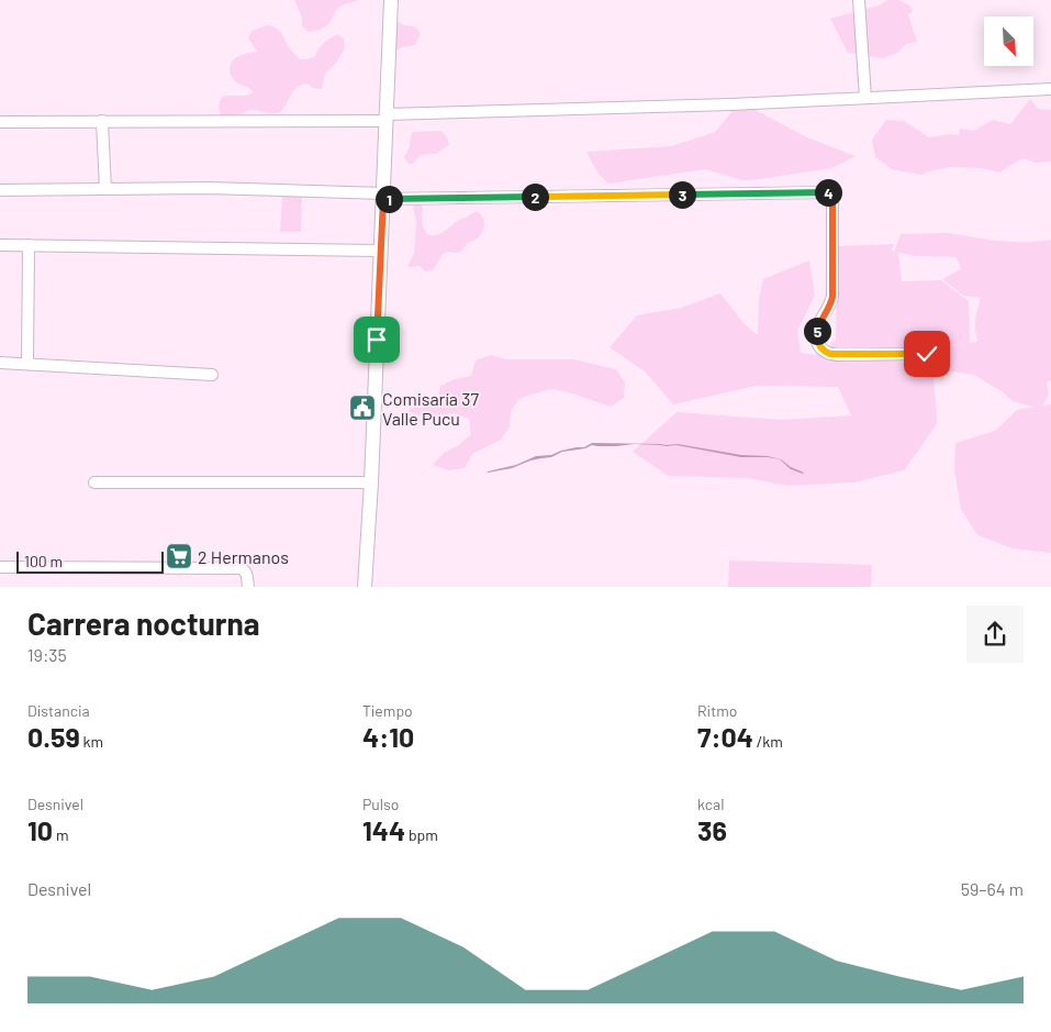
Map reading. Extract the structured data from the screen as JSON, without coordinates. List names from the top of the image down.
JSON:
{
  "places": {
    "public building": ["Comisaría 37 Valle Pucu"],
    "supermarket": ["2 Hermanos"]
  },
  "scale_bar": "100 m",
  "north": "bottom right",
  "page": {
    "pins": [
      "4",
      "3",
      "2",
      "1",
      "5"
    ],
    "scale": "100 m",
    "heading": ["Carrera nocturna", "19:35"],
    "stats": [
      ["Distancia", "0.59 km"],
      ["Tiempo", "4:10"],
      ["Ritmo", "7:04 /km"],
      ["Desnivel", "10 m"],
      ["Pulso", "144 bpm"],
      ["kcal", "36"]
    ],
    "chart": ["Desnivel", "59–64 m"]
  }
}
